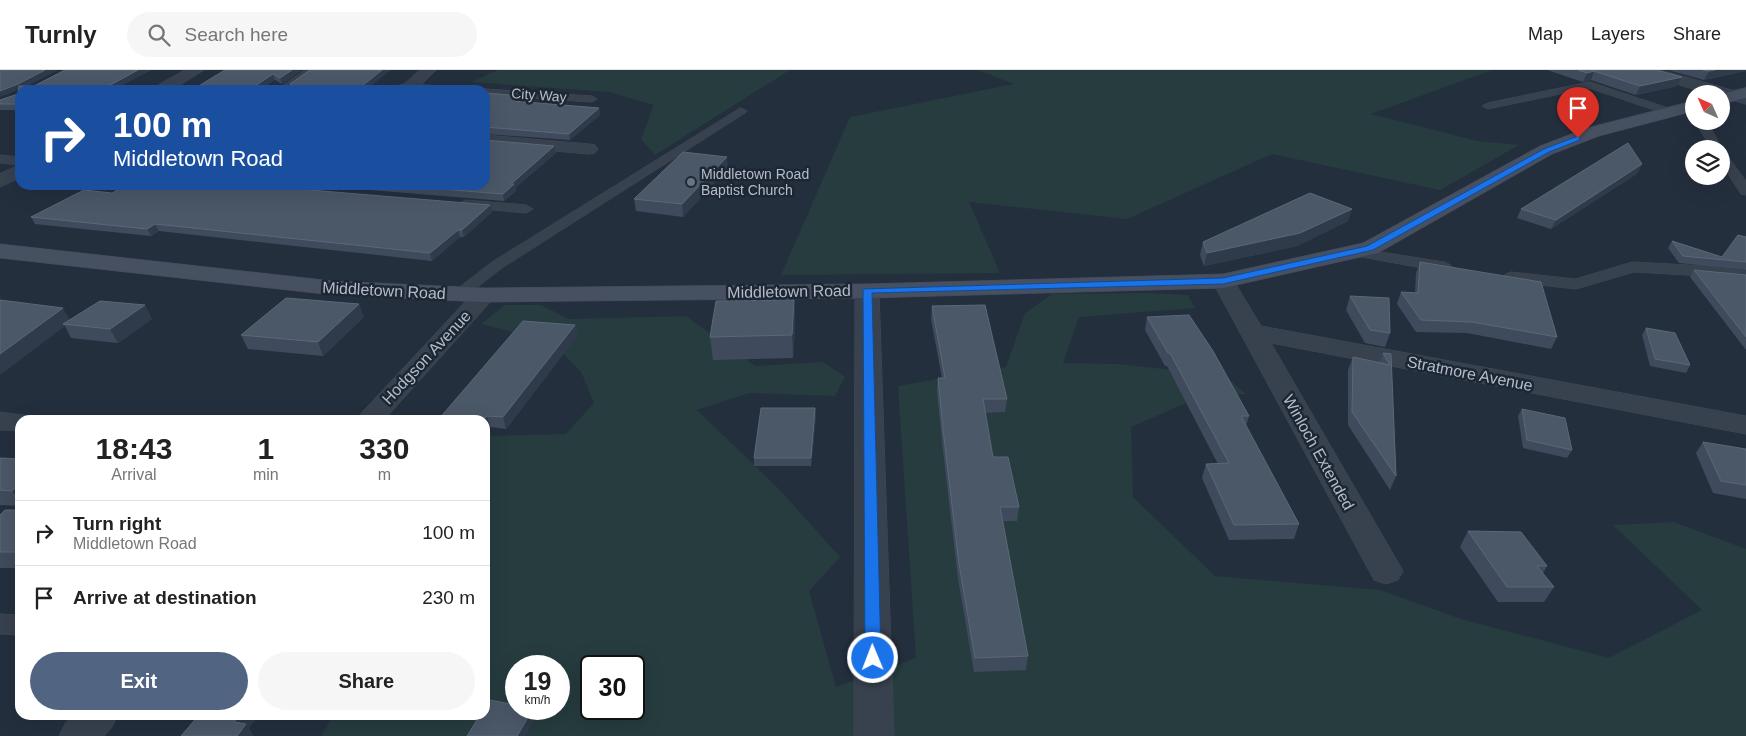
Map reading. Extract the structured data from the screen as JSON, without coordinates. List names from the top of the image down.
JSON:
{
  "streets": {
    "street": [
      "Middletown Road",
      "Hodgson Avenue",
      "Stratmore Avenue",
      "Winloch Extended"
    ],
    "lane": ["City Way"]
  },
  "crossings": [
    ["Middletown Road", "Hodgson Avenue"],
    ["Stratmore Avenue", "Winloch Extended"]
  ],
  "places": ["Middletown Road Baptist Church"],
  "north": "top left",
  "page": {
    "header": "Turnly",
    "search": "Search here",
    "nav": ["Map", "Layers", "Share"],
    "turn": ["100 m", "Middletown Road"],
    "eta": [
      "18:43",
      "Arrival",
      "1",
      "min",
      "330",
      "m"
    ],
    "list": [
      {
        "name": "Turn right",
        "note": "Middletown Road",
        "value": "100 m"
      },
      {
        "name": "Arrive at destination",
        "value": "230 m"
      }
    ],
    "buttons": ["Exit", "Share"],
    "speed": "19 km/h",
    "limit": "30"
  }
}
